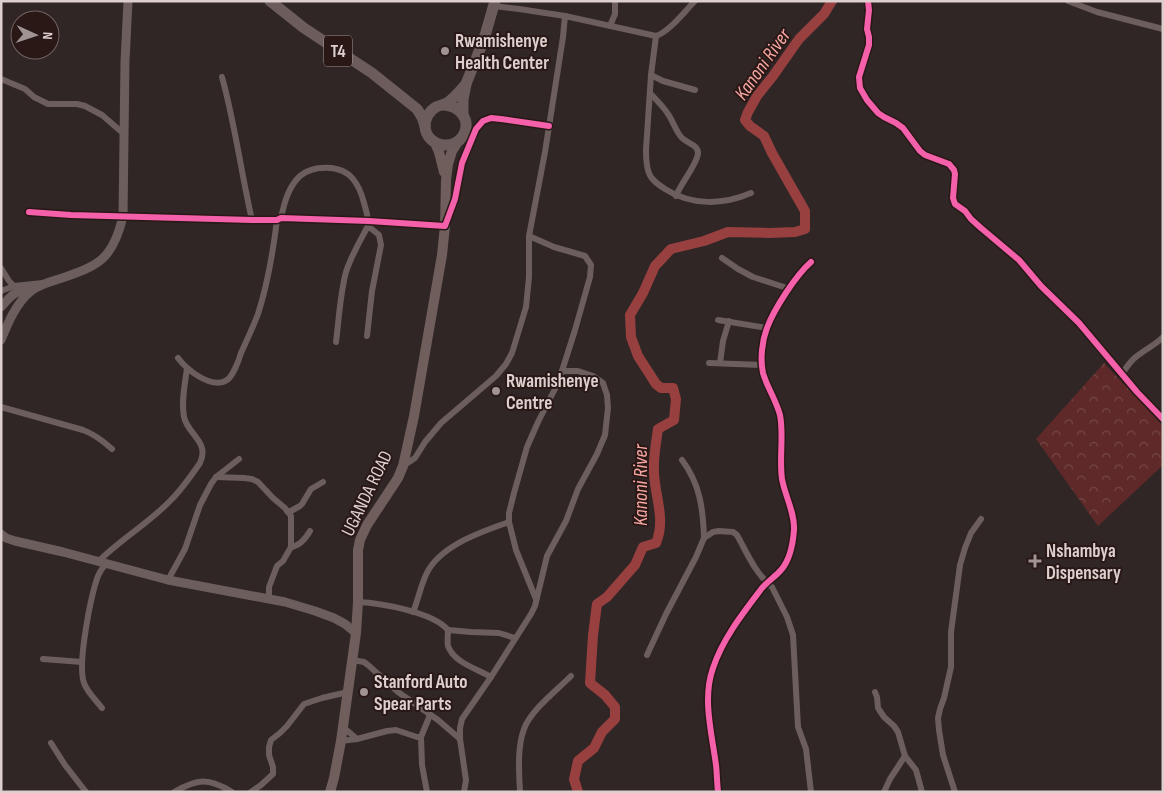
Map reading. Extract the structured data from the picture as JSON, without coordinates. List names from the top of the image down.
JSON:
{
  "streets": {
    "highway": ["T4"],
    "main road": ["UGANDA ROAD"]
  },
  "crossings": [
    ["T4", "UGANDA ROAD"]
  ],
  "water": ["Kanoni River"],
  "places": {
    "other": ["Rwamishenye Health Center", "Rwamishenye Centre", "Stanford Auto Spear Parts"],
    "health": ["Nshambya Dispensary"]
  },
  "north": "right"
}
